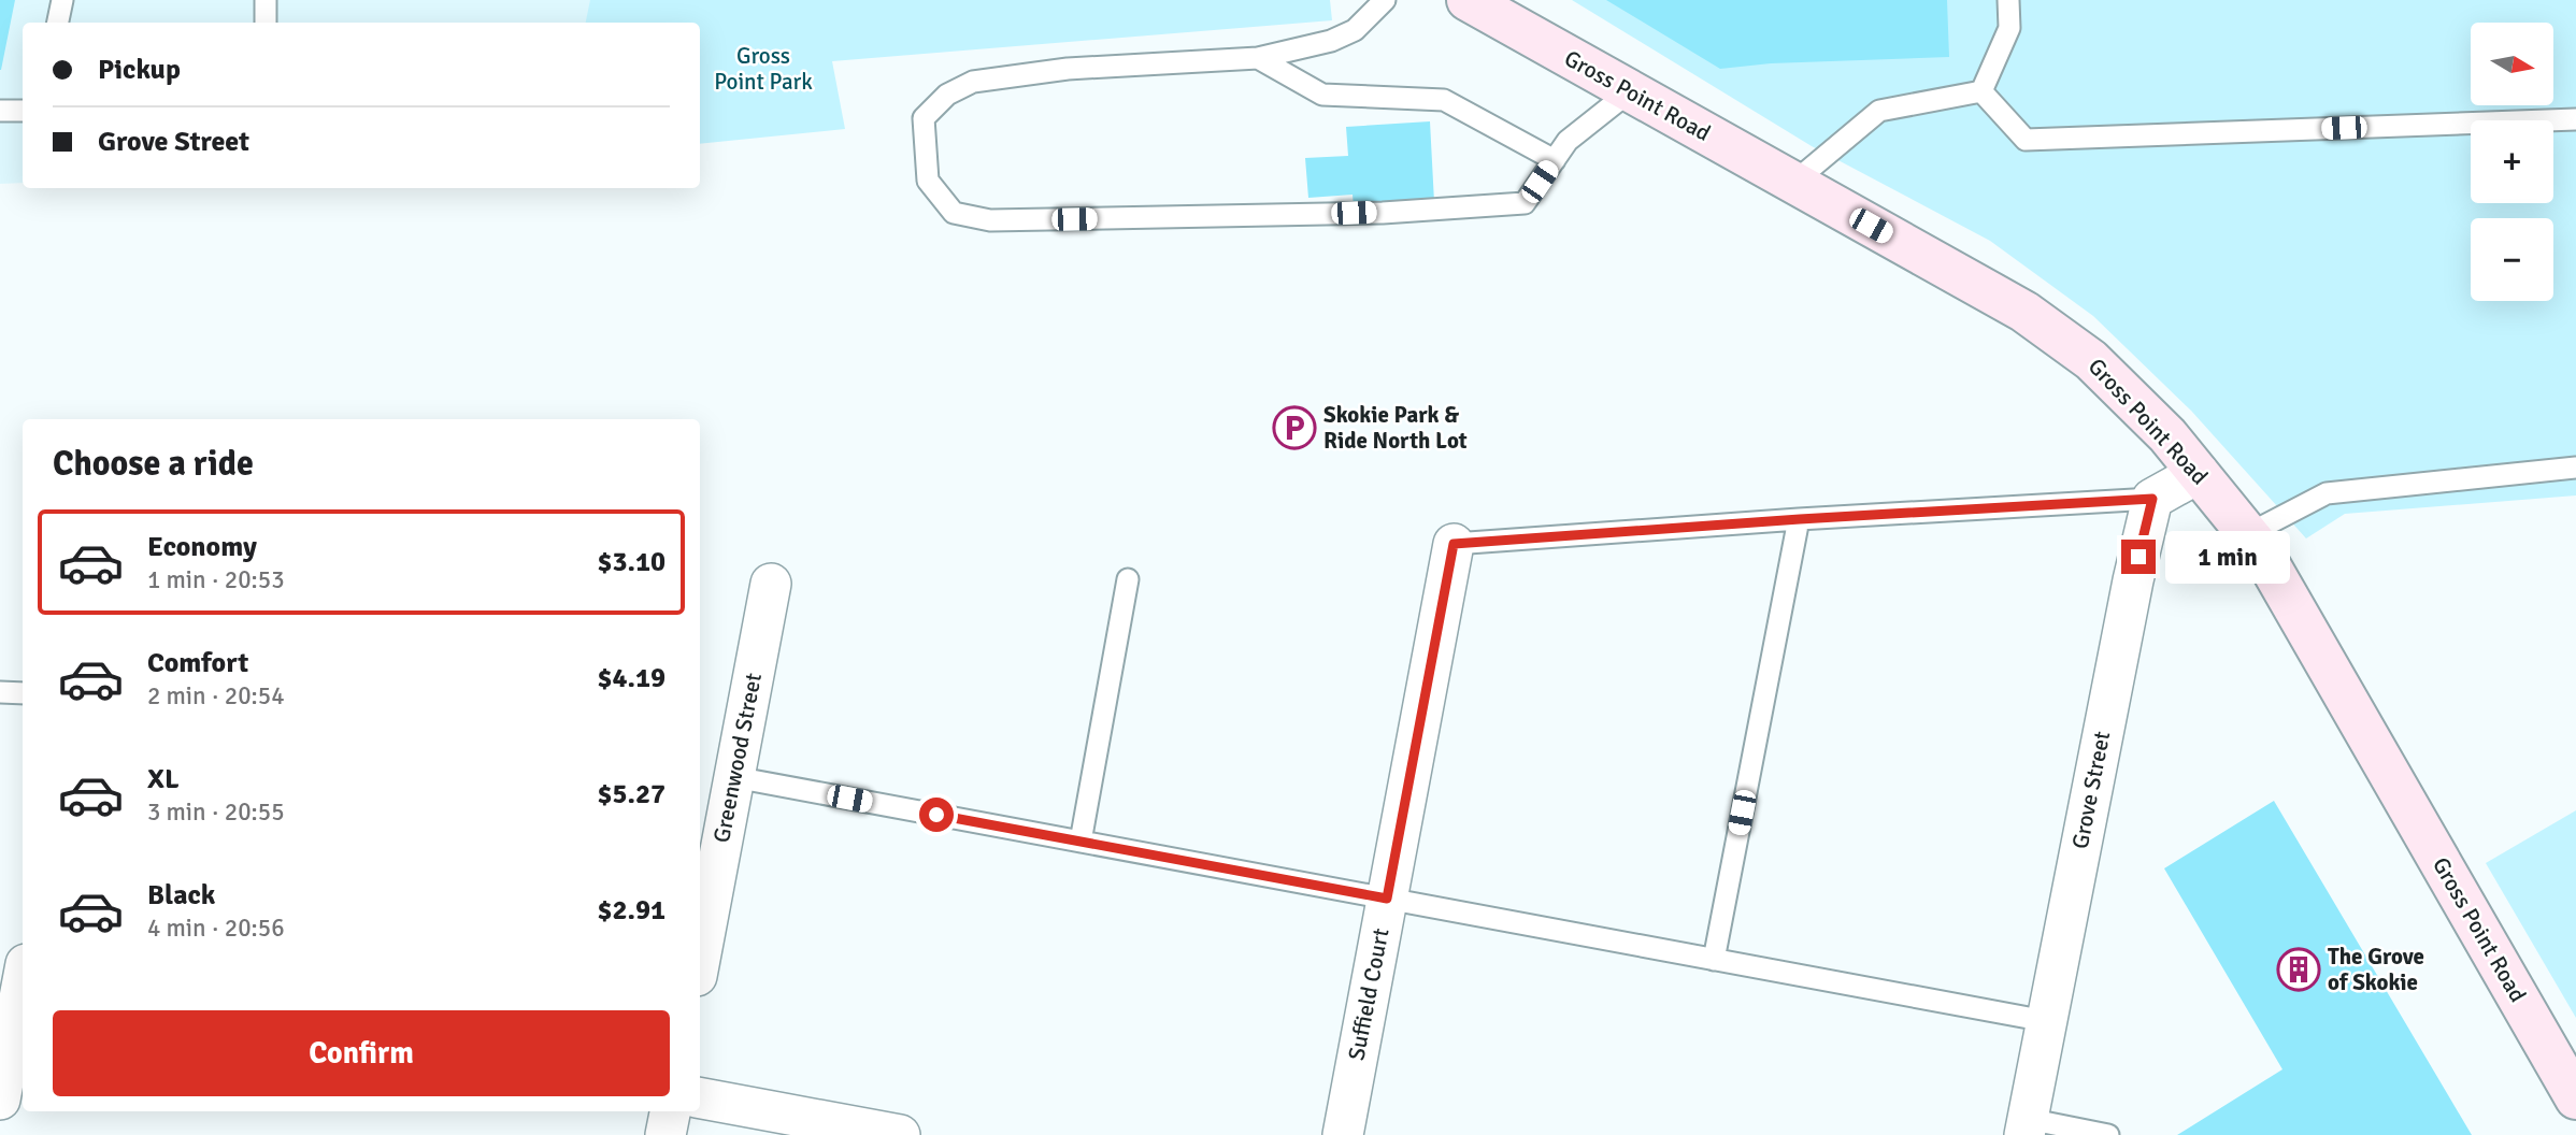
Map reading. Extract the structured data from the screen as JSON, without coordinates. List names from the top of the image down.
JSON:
{
  "streets": {
    "main road": ["Gross Point Road"],
    "street": ["Greenwood Street", "Grove Street", "Suffield Court"]
  },
  "parks": ["Gross Point Park"],
  "places": {
    "parking": ["Skokie Park & Ride North Lot"],
    "building": ["The Grove of Skokie"]
  },
  "north": "right",
  "page": {
    "map_buttons": ["+", "−"],
    "banner": ["Pickup", "Grove Street"],
    "heading": "Choose a ride",
    "list": [
      {
        "name": "Economy",
        "note": "1 min · 20:53",
        "value": "$3.10"
      },
      {
        "name": "Comfort",
        "note": "2 min · 20:54",
        "value": "$4.19"
      },
      {
        "name": "XL",
        "note": "3 min · 20:55",
        "value": "$5.27"
      },
      {
        "name": "Black",
        "note": "4 min · 20:56",
        "value": "$2.91"
      }
    ],
    "bubble": "1 min",
    "buttons": "Confirm"
  }
}
